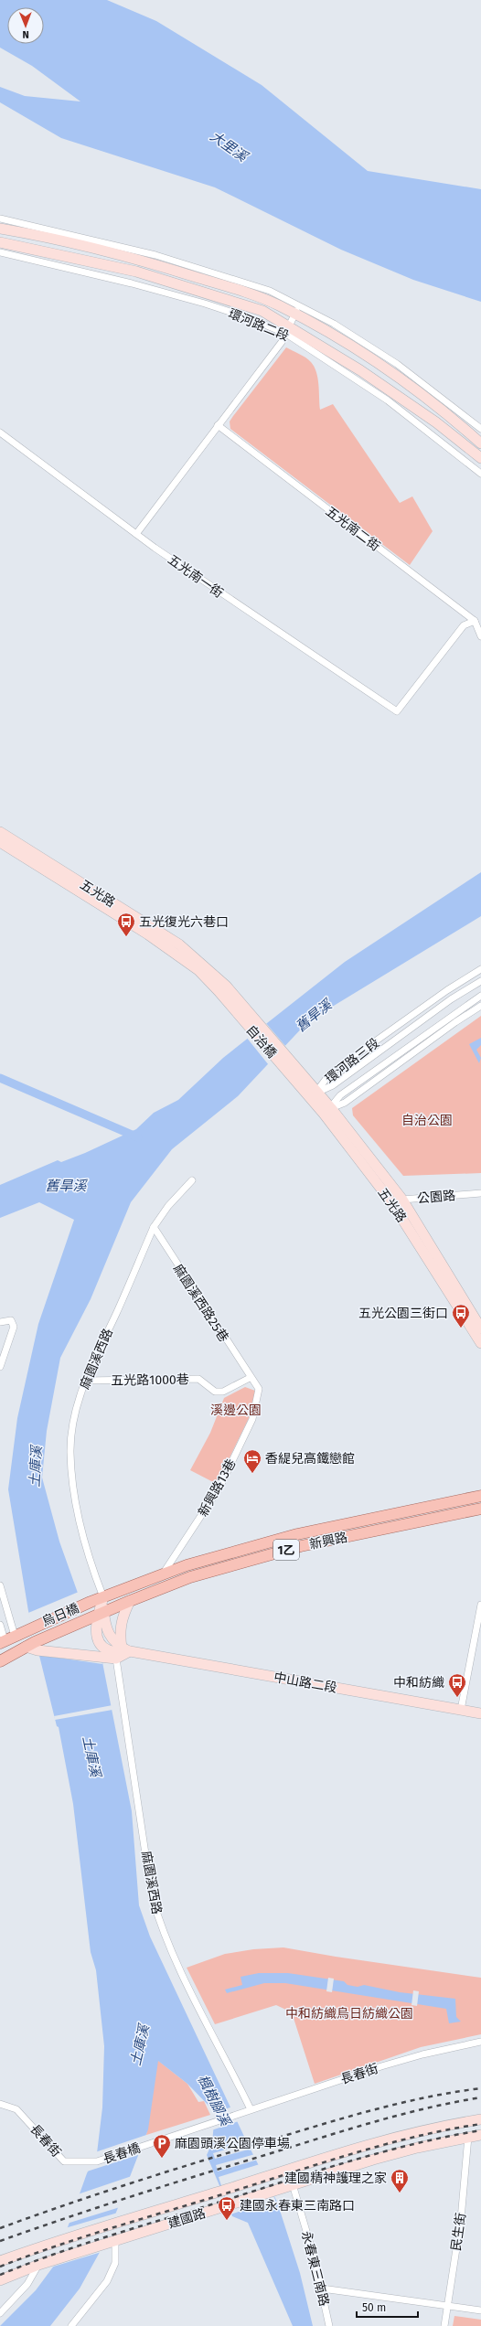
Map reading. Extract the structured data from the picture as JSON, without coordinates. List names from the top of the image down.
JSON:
{
  "streets": {
    "main road": [
      "環河路二段",
      "五光路",
      "自治橋",
      "新興路",
      "1乙",
      "烏日橋",
      "中山路二段",
      "建國路"
    ],
    "street": [
      "五光南二街",
      "五光南一街",
      "環河路三段",
      "公園路",
      "麻園溪西路25巷",
      "麻園溪西路",
      "五光路1000巷",
      "新興路13巷",
      "長春街",
      "長春橋",
      "民生街",
      "永春東三南路"
    ]
  },
  "crossings": [
    ["五光南二街", "五光南一街"],
    ["五光路", "自治橋"],
    ["五光路", "環河路三段"],
    ["五光路", "公園路"],
    ["麻園溪西路25巷", "麻園溪西路"],
    ["麻園溪西路25巷", "五光路1000巷"],
    ["麻園溪西路25巷", "新興路13巷"],
    ["麻園溪西路", "五光路1000巷"],
    ["麻園溪西路", "新興路"],
    ["麻園溪西路", "烏日橋"],
    ["麻園溪西路", "中山路二段"],
    ["麻園溪西路", "長春街"],
    ["五光路1000巷", "新興路13巷"],
    ["新興路13巷", "新興路"],
    ["新興路", "烏日橋"],
    ["新興路", "中山路二段"],
    ["1乙", "烏日橋"],
    ["烏日橋", "中山路二段"],
    ["長春街", "長春橋"],
    ["建國路", "民生街"],
    ["建國路", "永春東三南路"]
  ],
  "water": [
    "大里溪",
    "舊旱溪",
    "土庫溪",
    "楓樹腳溪"
  ],
  "parks": ["自治公園", "溪邊公園", "中和紡織烏日紡織公園"],
  "places": {
    "bus stop": [
      "五光復光六巷口",
      "五光公園三街口",
      "中和紡織",
      "建國永春東三南路口"
    ],
    "hotel": ["香緹兒高鐵戀館"],
    "parking": ["麻園頭溪公園停車場"],
    "building": ["建國精神護理之家"]
  },
  "scale_bar": "50 m",
  "north": "bottom"
}
